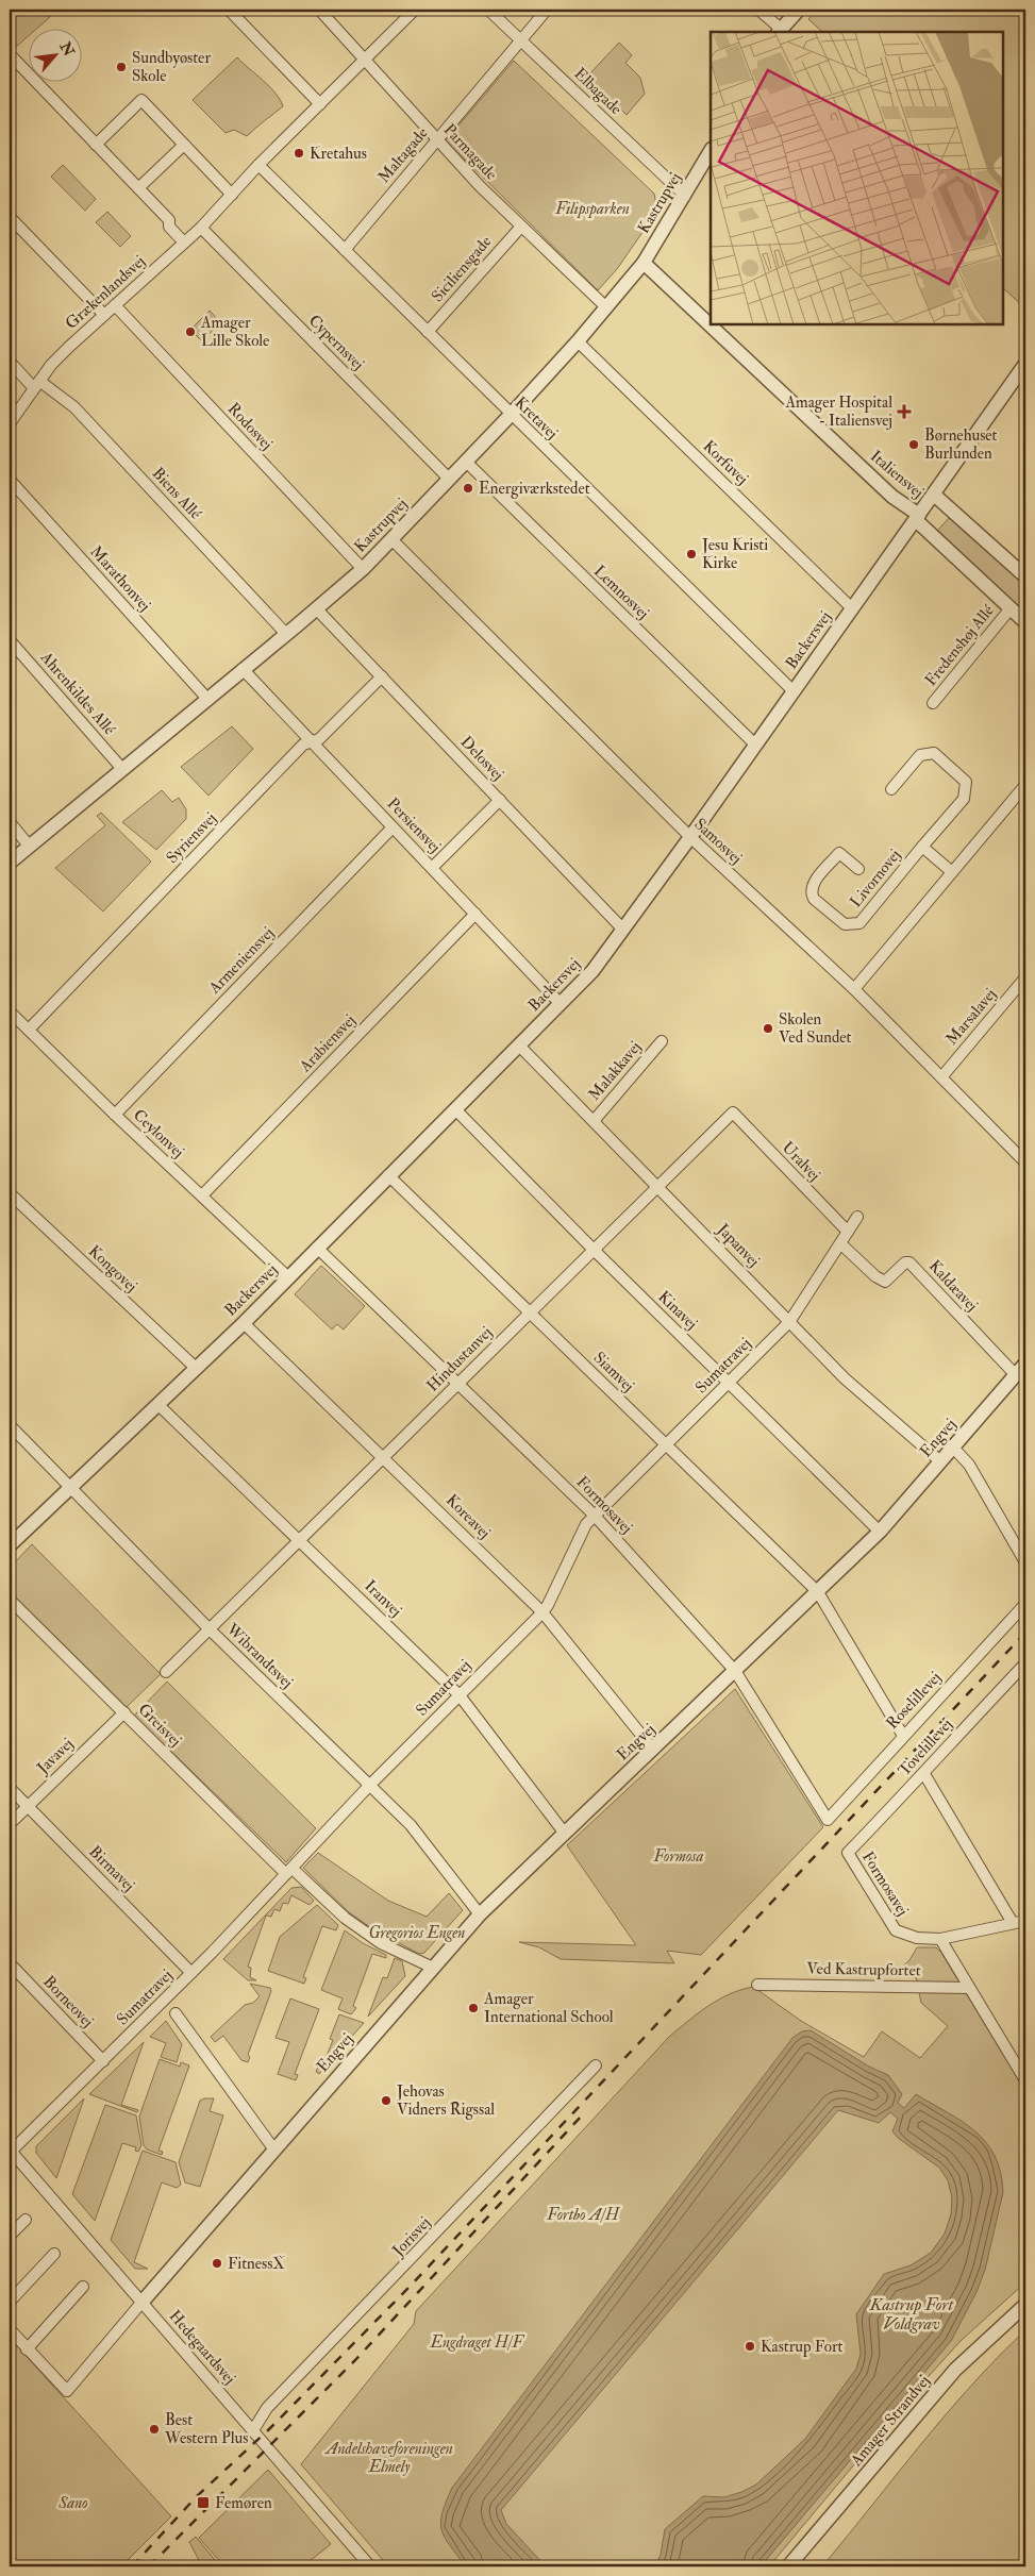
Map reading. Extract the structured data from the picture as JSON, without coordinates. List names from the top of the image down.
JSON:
{
  "streets": {
    "street": [
      "Elbagade",
      "Parmagade",
      "Maltagade",
      "Kastrupvej",
      "Siciliensgade",
      "Grækenlandsvej",
      "Cypernsvej",
      "Kretavej",
      "Rodosvej",
      "Korfuvej",
      "Italiensvej",
      "Biens Allé",
      "Marathonvej",
      "Lemnosvej",
      "Backersvej",
      "Fredenshøj Allé",
      "Ahrenkildes Allé",
      "Delosvej",
      "Persiensvej",
      "Syriensvej",
      "Samosvej",
      "Livornovej",
      "Armeniensvej",
      "Marsalavej",
      "Arabiensvej",
      "Malakkavej",
      "Ceylonvej",
      "Uralvej",
      "Japanvej",
      "Kongovej",
      "Kaldæavej",
      "Kinavej",
      "Hindustanvej",
      "Sumatravej",
      "Siamvej",
      "Engvej",
      "Formosavej",
      "Koreavej",
      "Iranvej",
      "Wibrandtsvej",
      "Roselillevej",
      "Greisvej",
      "Tovelillevej",
      "Javavej",
      "Birmavej",
      "Ved Kastrupfortet",
      "Borneovej",
      "Jorisvej",
      "Hedegaardsvej",
      "Amager Strandvej"
    ]
  },
  "crossings": [
    ["Elbagade", "Maltagade"],
    ["Elbagade", "Kastrupvej"],
    ["Parmagade", "Maltagade"],
    ["Parmagade", "Kastrupvej"],
    ["Parmagade", "Siciliensgade"],
    ["Parmagade", "Grækenlandsvej"],
    ["Maltagade", "Kretavej"],
    ["Kastrupvej", "Cypernsvej"],
    ["Kastrupvej", "Kretavej"],
    ["Kastrupvej", "Rodosvej"],
    ["Kastrupvej", "Korfuvej"],
    ["Kastrupvej", "Italiensvej"],
    ["Kastrupvej", "Biens Allé"],
    ["Kastrupvej", "Marathonvej"],
    ["Kastrupvej", "Lemnosvej"],
    ["Kastrupvej", "Ahrenkildes Allé"],
    ["Kastrupvej", "Delosvej"],
    ["Kastrupvej", "Persiensvej"],
    ["Kastrupvej", "Samosvej"],
    ["Siciliensgade", "Kretavej"],
    ["Grækenlandsvej", "Cypernsvej"],
    ["Grækenlandsvej", "Kretavej"],
    ["Grækenlandsvej", "Rodosvej"],
    ["Grækenlandsvej", "Biens Allé"],
    ["Kretavej", "Backersvej"],
    ["Korfuvej", "Backersvej"],
    ["Italiensvej", "Backersvej"],
    ["Italiensvej", "Fredenshøj Allé"],
    ["Lemnosvej", "Backersvej"],
    ["Backersvej", "Delosvej"],
    ["Backersvej", "Persiensvej"],
    ["Backersvej", "Samosvej"],
    ["Backersvej", "Ceylonvej"],
    ["Backersvej", "Japanvej"],
    ["Backersvej", "Kongovej"],
    ["Backersvej", "Kinavej"],
    ["Backersvej", "Siamvej"],
    ["Backersvej", "Formosavej"],
    ["Backersvej", "Koreavej"],
    ["Backersvej", "Iranvej"],
    ["Backersvej", "Wibrandtsvej"],
    ["Delosvej", "Syriensvej"],
    ["Persiensvej", "Syriensvej"],
    ["Persiensvej", "Armeniensvej"],
    ["Persiensvej", "Arabiensvej"],
    ["Syriensvej", "Ceylonvej"],
    ["Samosvej", "Marsalavej"],
    ["Armeniensvej", "Ceylonvej"],
    ["Arabiensvej", "Ceylonvej"],
    ["Malakkavej", "Japanvej"],
    ["Uralvej", "Hindustanvej"],
    ["Uralvej", "Sumatravej"],
    ["Japanvej", "Hindustanvej"],
    ["Japanvej", "Sumatravej"],
    ["Japanvej", "Engvej"],
    ["Kaldæavej", "Sumatravej"],
    ["Kaldæavej", "Engvej"],
    ["Kinavej", "Hindustanvej"],
    ["Kinavej", "Sumatravej"],
    ["Kinavej", "Engvej"],
    ["Hindustanvej", "Siamvej"],
    ["Hindustanvej", "Formosavej"],
    ["Hindustanvej", "Koreavej"],
    ["Hindustanvej", "Iranvej"],
    ["Hindustanvej", "Wibrandtsvej"],
    ["Sumatravej", "Siamvej"],
    ["Sumatravej", "Formosavej"],
    ["Sumatravej", "Koreavej"],
    ["Sumatravej", "Iranvej"],
    ["Sumatravej", "Wibrandtsvej"],
    ["Sumatravej", "Greisvej"],
    ["Sumatravej", "Birmavej"],
    ["Sumatravej", "Borneovej"],
    ["Sumatravej", "Hedegaardsvej"],
    ["Siamvej", "Engvej"],
    ["Siamvej", "Roselillevej"],
    ["Engvej", "Formosavej"],
    ["Engvej", "Koreavej"],
    ["Engvej", "Iranvej"],
    ["Engvej", "Wibrandtsvej"],
    ["Engvej", "Greisvej"],
    ["Engvej", "Hedegaardsvej"],
    ["Formosavej", "Roselillevej"],
    ["Formosavej", "Tovelillevej"],
    ["Greisvej", "Javavej"],
    ["Javavej", "Birmavej"],
    ["Jorisvej", "Hedegaardsvej"]
  ],
  "water": ["Kastrup Fort Voldgrav"],
  "parks": [
    "Filipsparken",
    "Formosa",
    "Gregorios Engen",
    "Fortbo A/H",
    "Engdraget H/F",
    "Andelshaveforeningen Elmely",
    "Sano"
  ],
  "places": {
    "other": [
      "Sundbyøster Skole",
      "Kretahus",
      "Amager Lille Skole",
      "Børnehuset Burlunden",
      "Energiværkstedet",
      "Jesu Kristi Kirke",
      "Skolen Ved Sundet",
      "Amager International School",
      "Jehovas Vidners Rigssal",
      "FitnessX",
      "Kastrup Fort",
      "Best Western Plus"
    ],
    "health": ["Amager Hospital - Italiensvej"],
    "transit": ["Femøren"]
  },
  "north": "top right"
}
